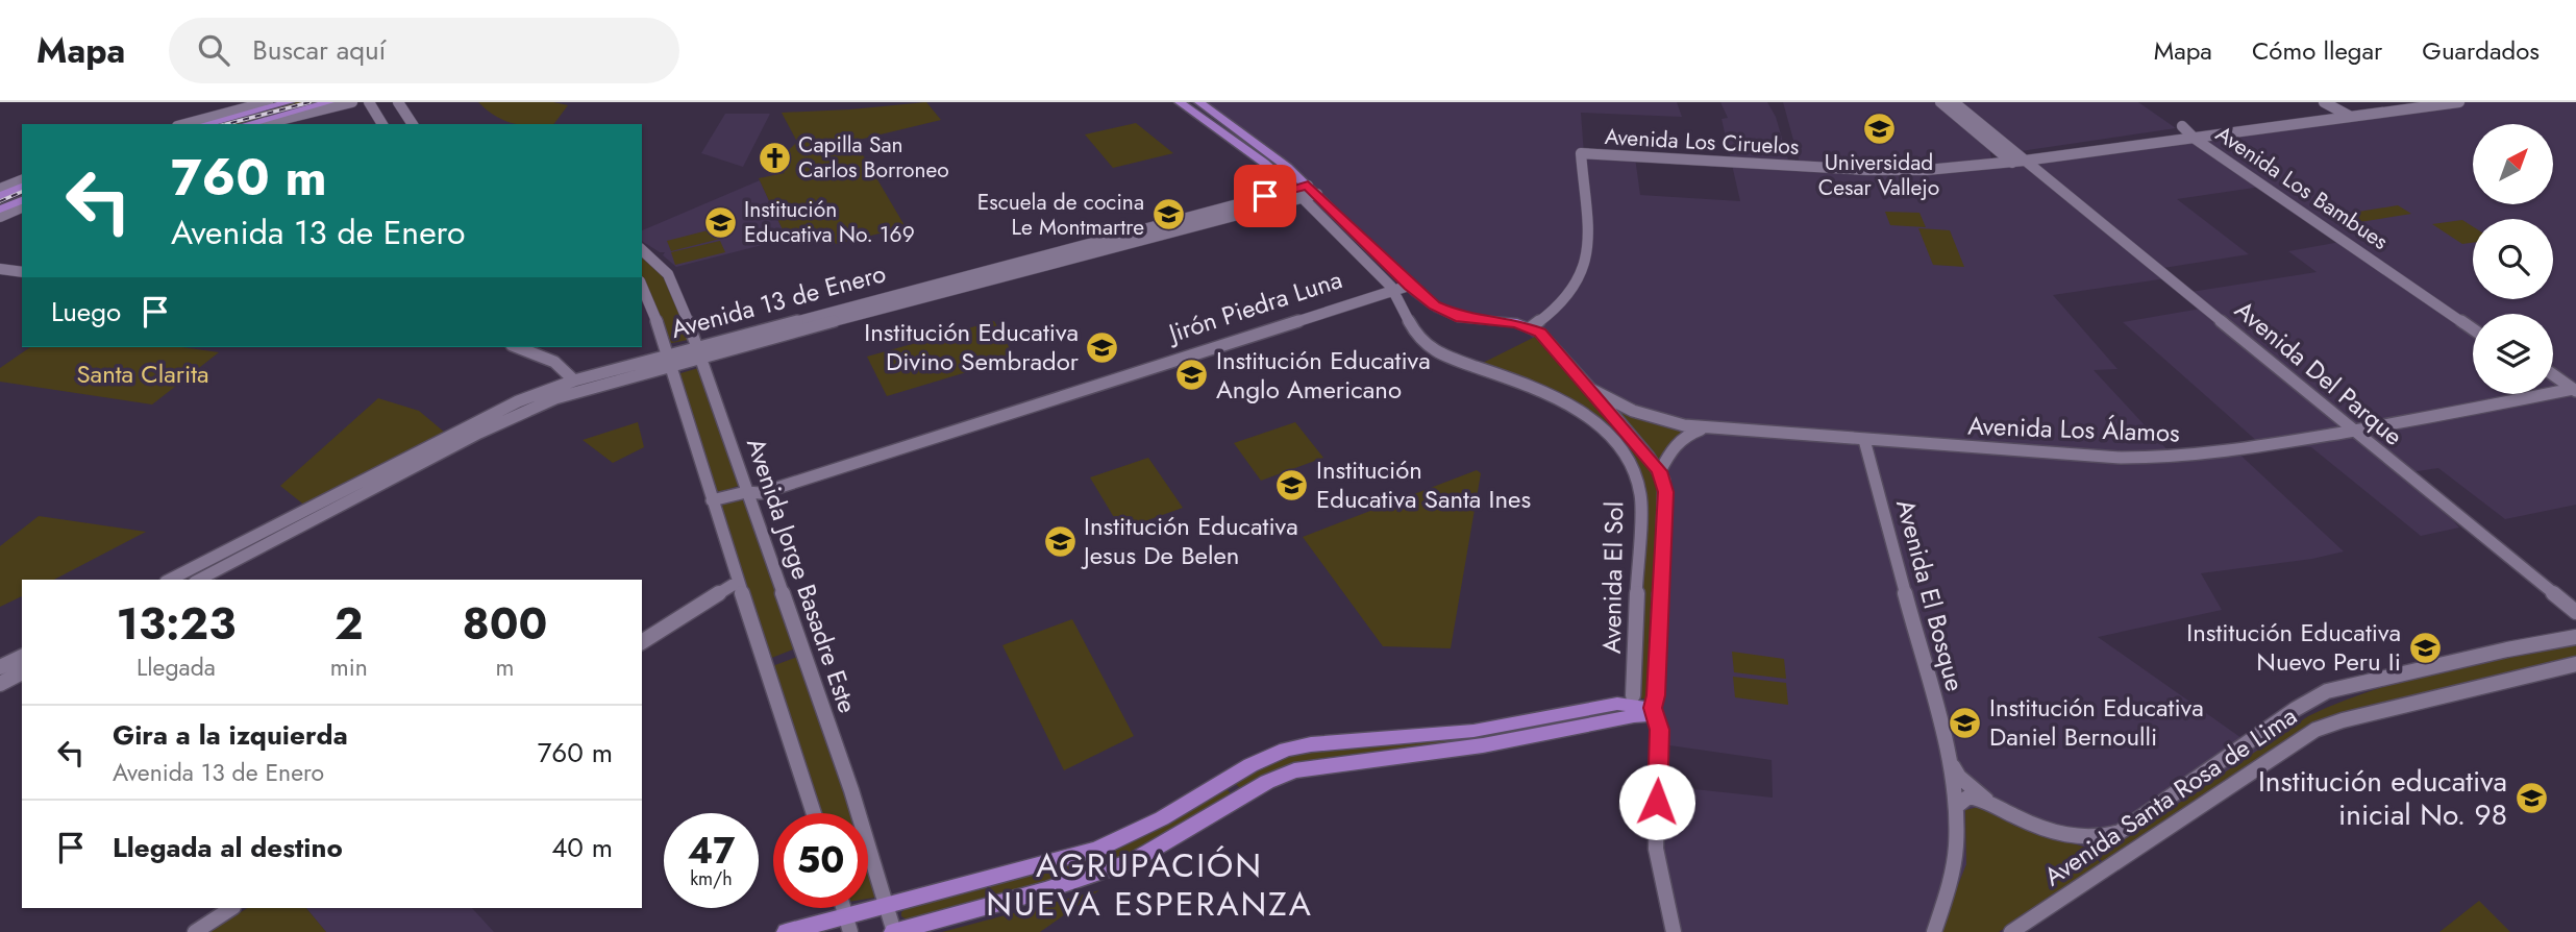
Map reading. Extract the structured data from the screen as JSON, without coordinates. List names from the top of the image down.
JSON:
{
  "streets": {
    "main road": [
      "Avenida Los Ciruelos",
      "Avenida Los Bambues",
      "Avenida 13 de Enero",
      "Jirón Piedra Luna",
      "Avenida Del Parque",
      "Avenida Los Álamos",
      "Avenida Jorge Basadre Este",
      "Avenida El Sol",
      "Avenida El Bosque",
      "Avenida Santa Rosa de Lima"
    ]
  },
  "crossings": [
    ["Avenida Los Ciruelos", "Avenida Los Bambues"],
    ["Avenida Los Ciruelos", "Avenida Del Parque"],
    ["Avenida Los Ciruelos", "Avenida El Sol"],
    ["Avenida 13 de Enero", "Avenida Jorge Basadre Este"],
    ["Avenida 13 de Enero", "Avenida El Sol"],
    ["Jirón Piedra Luna", "Avenida Jorge Basadre Este"],
    ["Jirón Piedra Luna", "Avenida El Sol"],
    ["Avenida Del Parque", "Avenida Los Álamos"],
    ["Avenida Los Álamos", "Avenida El Sol"],
    ["Avenida Los Álamos", "Avenida El Bosque"],
    ["Avenida El Bosque", "Avenida Santa Rosa de Lima"]
  ],
  "districts": ["AGRUPACIÓN NUEVA ESPERANZA"],
  "parks": ["Santa Clarita"],
  "places": {
    "school or university": [
      "Universidad Cesar Vallejo",
      "Escuela de cocina Le Montmartre",
      "Institución Educativa No. 169",
      "Institución Educativa Divino Sembrador",
      "Institución Educativa Anglo Americano",
      "Institución Educativa Santa Ines",
      "Institución Educativa Jesus De Belen",
      "Institución Educativa Nuevo Peru Ii",
      "Institución Educativa Daniel Bernoulli",
      "Institución educativa inicial No. 98"
    ],
    "church": ["Capilla San Carlos Borroneo"]
  },
  "north": "top right",
  "page": {
    "header": "Mapa",
    "search": "Buscar aquí",
    "nav": ["Mapa", "Cómo llegar", "Guardados"],
    "turn": ["760 m", "Avenida 13 de Enero"],
    "then": "Luego",
    "eta": [
      "13:23",
      "Llegada",
      "2",
      "min",
      "800",
      "m"
    ],
    "list": [
      {
        "name": "Gira a la izquierda",
        "note": "Avenida 13 de Enero",
        "value": "760 m"
      },
      {
        "name": "Llegada al destino",
        "value": "40 m"
      }
    ],
    "speed": "47 km/h",
    "limit": "50"
  }
}
